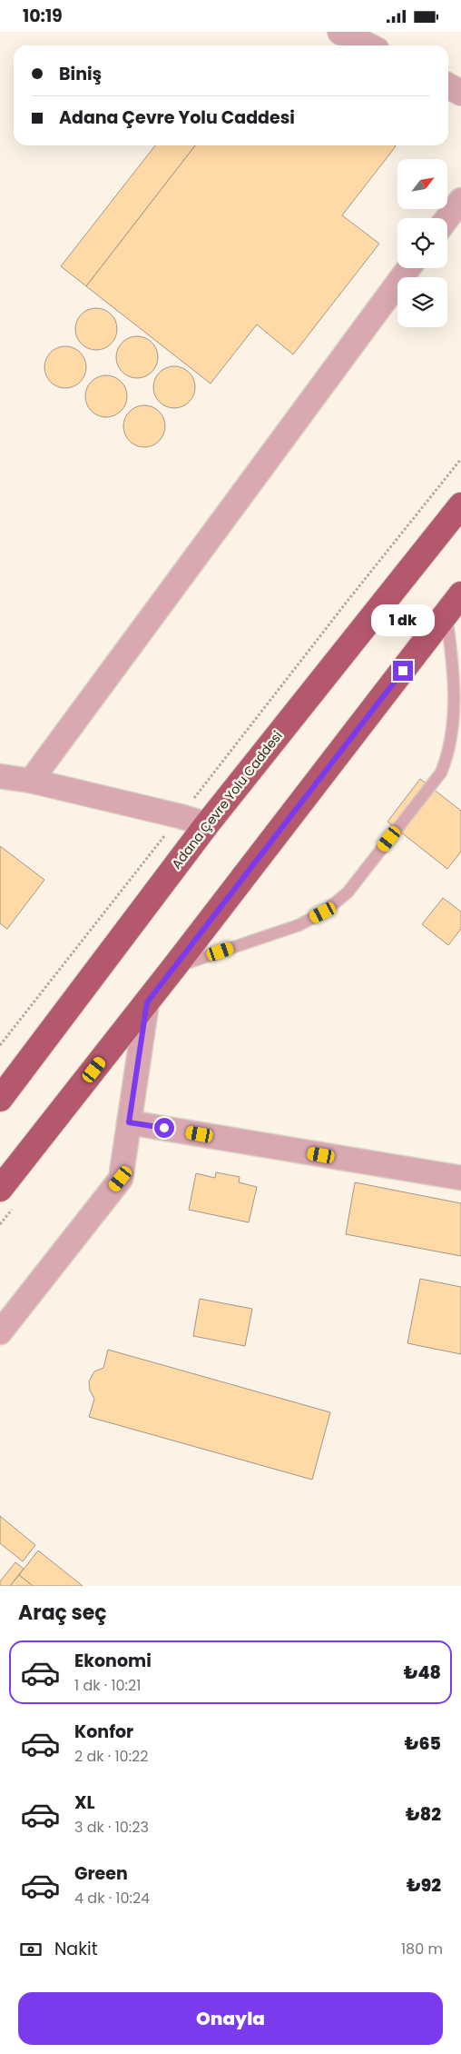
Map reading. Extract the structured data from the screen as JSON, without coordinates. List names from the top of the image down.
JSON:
{
  "streets": {
    "highway": ["Adana Çevre Yolu Caddesi"]
  },
  "north": "top right",
  "page": {
    "status": "10:19",
    "banner": ["Biniş", "Adana Çevre Yolu Caddesi"],
    "bubble": "1 dk",
    "heading": "Araç seç",
    "list": [
      {
        "name": "Ekonomi",
        "note": "1 dk · 10:21",
        "value": "₺48"
      },
      {
        "name": "Konfor",
        "note": "2 dk · 10:22",
        "value": "₺65"
      },
      {
        "name": "XL",
        "note": "3 dk · 10:23",
        "value": "₺82"
      },
      {
        "name": "Green",
        "note": "4 dk · 10:24",
        "value": "₺92"
      }
    ],
    "pay": ["Nakit", "180 m"],
    "buttons": "Onayla"
  }
}
